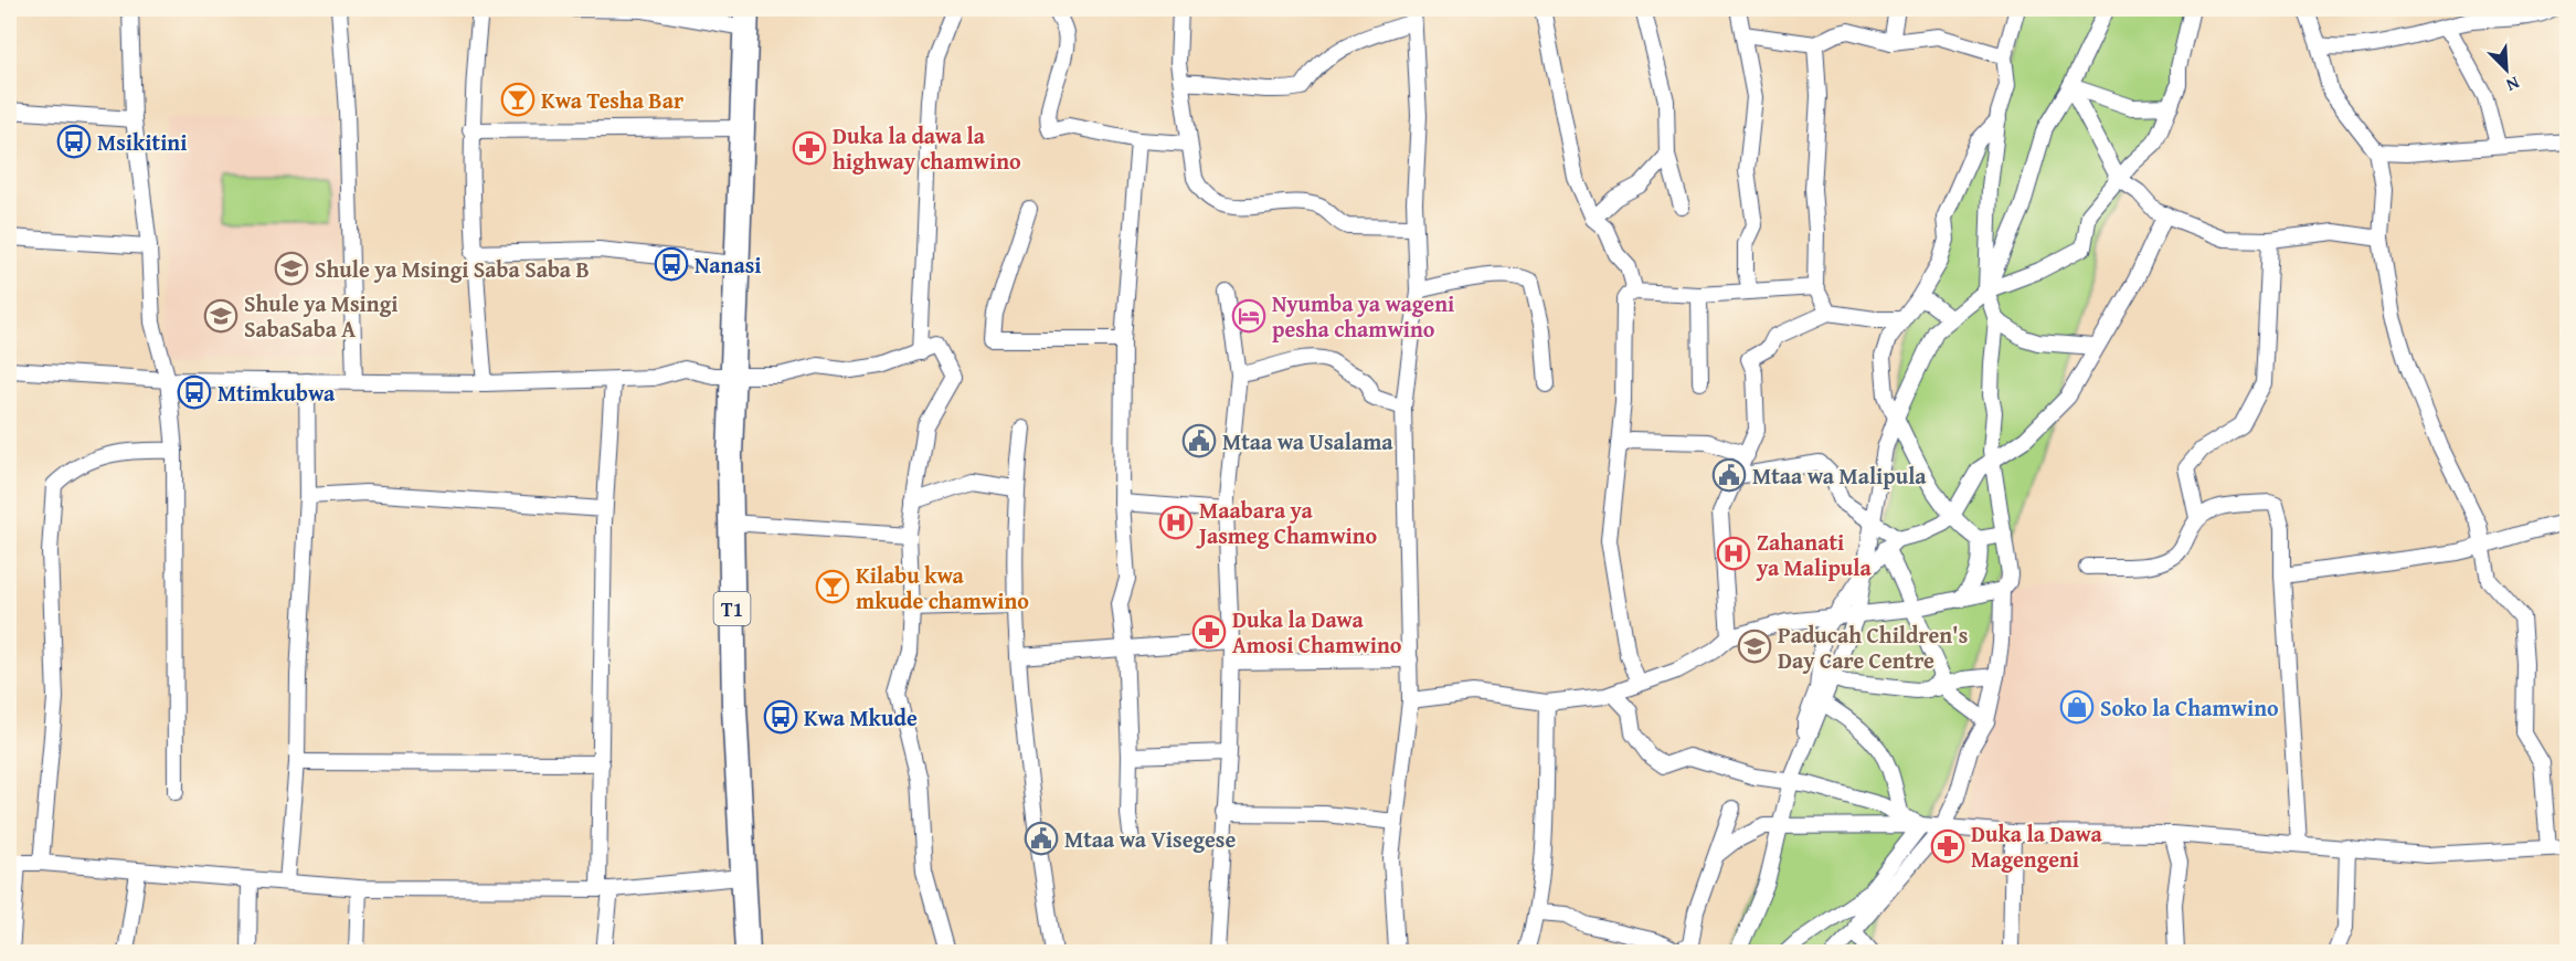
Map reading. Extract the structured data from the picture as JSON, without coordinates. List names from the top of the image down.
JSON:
{
  "streets": {
    "highway": ["T1"]
  },
  "places": {
    "bar": ["Kwa Tesha Bar", "Kilabu kwa mkude chamwino"],
    "bus stop": [
      "Msikitini",
      "Nanasi",
      "Mtimkubwa",
      "Kwa Mkude"
    ],
    "pharmacy": ["Duka la dawa la highway chamwino", "Duka la Dawa Amosi Chamwino", "Duka la Dawa Magengeni"],
    "school or university": ["Shule ya Msingi Saba Saba B", "Shule ya Msingi SabaSaba A", "Paducah Children's Day Care Centre"],
    "hotel": ["Nyumba ya wageni pesha chamwino"],
    "public building": ["Mtaa wa Usalama", "Mtaa wa Malipula", "Mtaa wa Visegese"],
    "hospital": ["Maabara ya Jasmeg Chamwino", "Zahanati ya Malipula"],
    "shop": ["Soko la Chamwino"]
  },
  "north": "bottom right"
}
